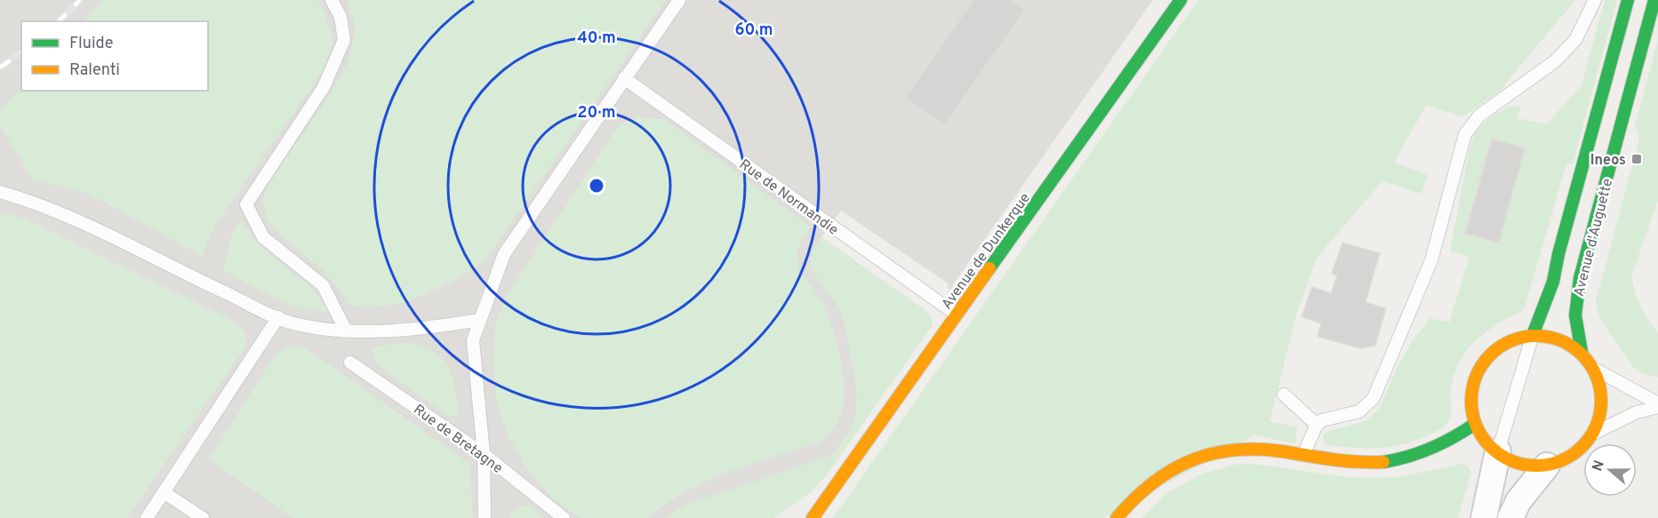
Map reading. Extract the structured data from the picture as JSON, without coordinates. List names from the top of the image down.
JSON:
{
  "streets": {
    "main road": ["Avenue d'Auguette", "Avenue de Dunkerque"],
    "lane": ["Rue de Normandie", "Rue de Bretagne"]
  },
  "crossings": [
    ["Rue de Normandie", "Avenue de Dunkerque"]
  ],
  "places": {
    "transit": ["Ineos"]
  },
  "legend": ["Fluide", "Ralenti"],
  "north": "left",
  "rings": ["60 m", "40 m", "20 m"]
}
